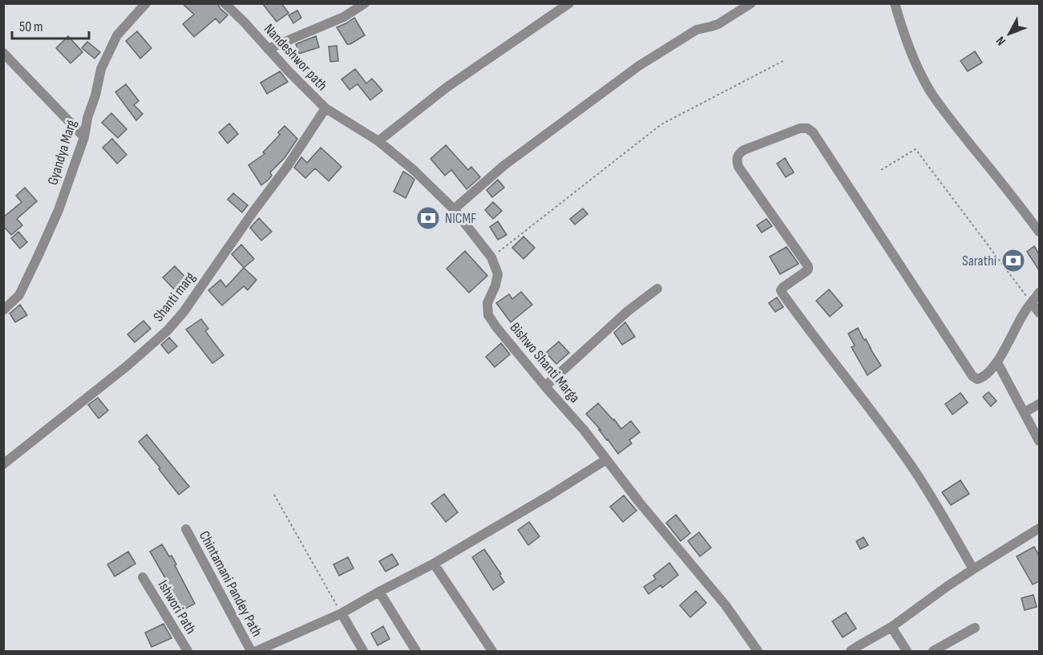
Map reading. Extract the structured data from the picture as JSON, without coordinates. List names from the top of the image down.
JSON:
{
  "streets": {
    "street": [
      "Nandeshwor path",
      "Gyandya Marg",
      "Shanti marg",
      "Bishwo Shanti Marga",
      "Chintamani Pandey Path",
      "Ishwori Path"
    ]
  },
  "crossings": [
    ["Nandeshwor path", "Shanti marg"],
    ["Nandeshwor path", "Bishwo Shanti Marga"],
    ["Shanti marg", "Bishwo Shanti Marga"]
  ],
  "places": {
    "bank": ["NICMF", "Sarathi"]
  },
  "scale_bar": "50 m",
  "north": "bottom left"
}
